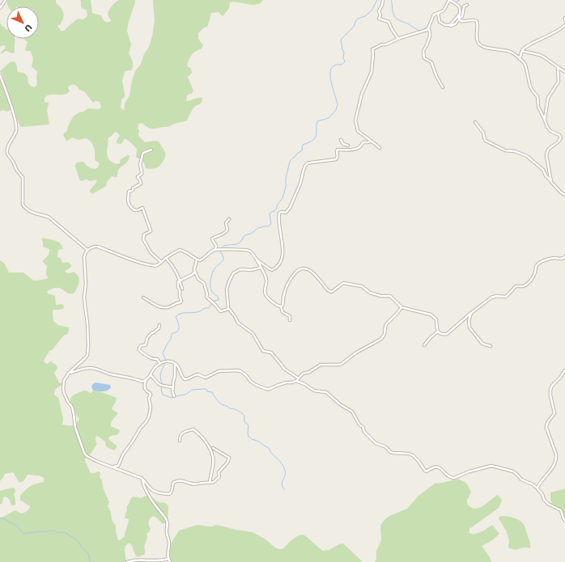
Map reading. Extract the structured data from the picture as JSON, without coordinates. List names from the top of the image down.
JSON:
{
  "north": "bottom right"
}
